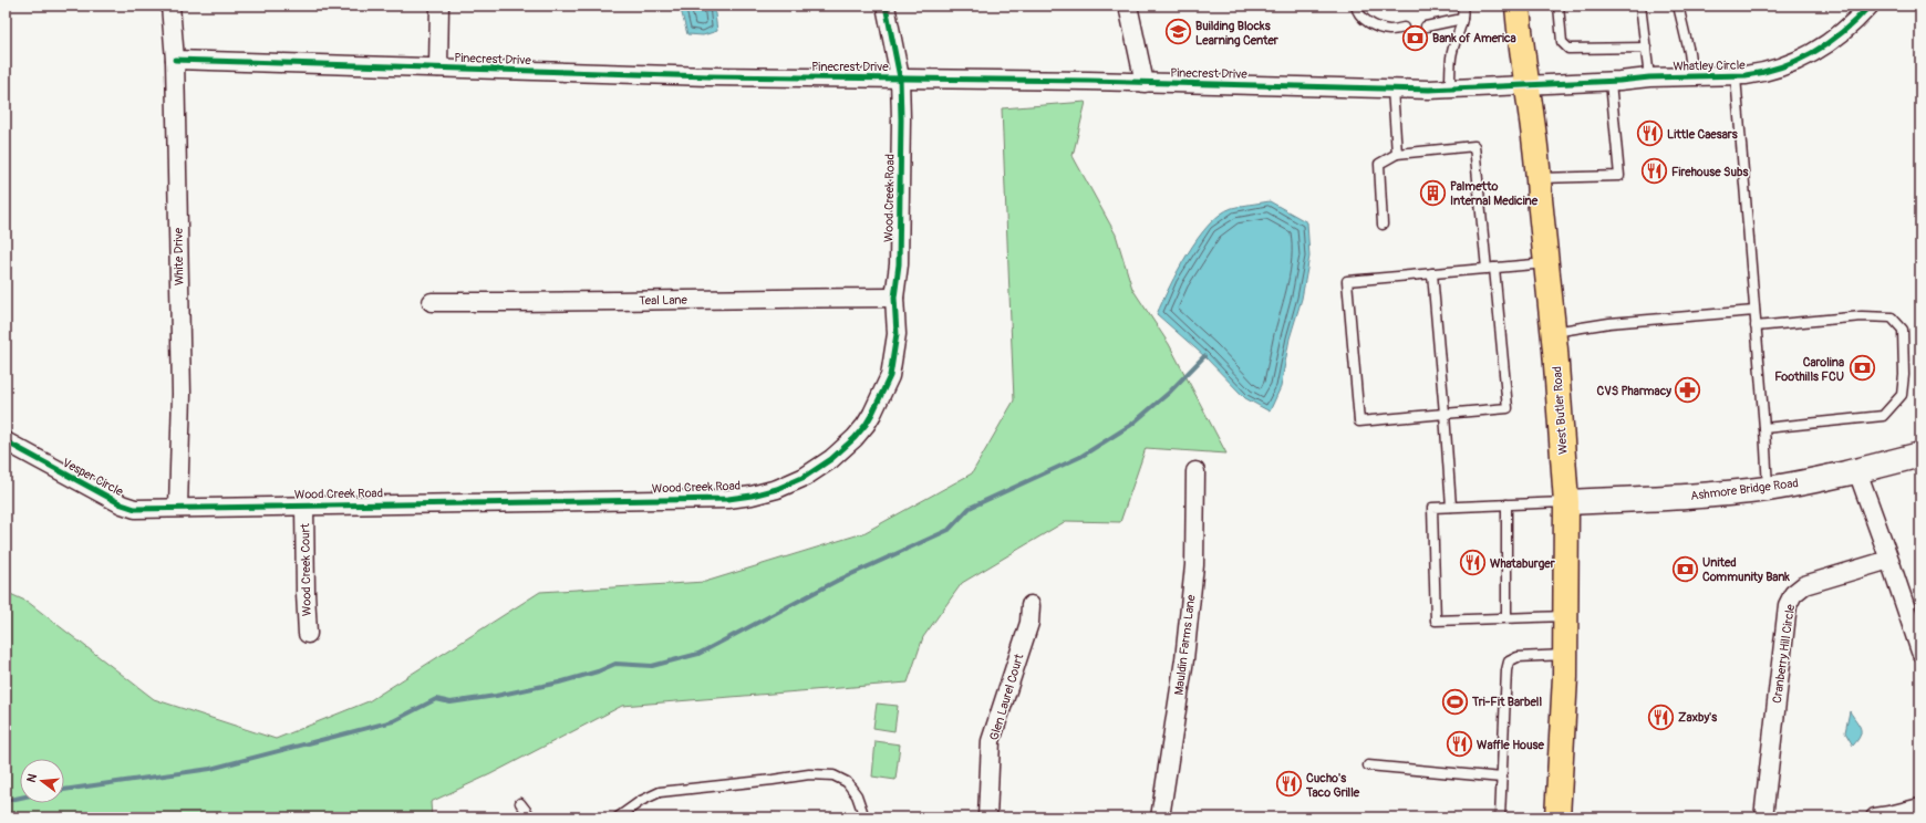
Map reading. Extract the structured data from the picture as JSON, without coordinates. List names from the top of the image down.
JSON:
{
  "streets": {
    "main road": ["West Butler Road", "Ashmore Bridge Road"],
    "street": [
      "Pinecrest Drive",
      "Whatley Circle",
      "Wood Creek Road",
      "White Drive",
      "Teal Lane",
      "Vesper Circle",
      "Wood Creek Court",
      "Mauldin Farms Lane",
      "Cranberry Hill Circle",
      "Glen Laurel Court"
    ]
  },
  "crossings": [
    ["Pinecrest Drive", "Whatley Circle"],
    ["Pinecrest Drive", "Wood Creek Road"],
    ["Pinecrest Drive", "White Drive"],
    ["Pinecrest Drive", "West Butler Road"],
    ["Whatley Circle", "West Butler Road"],
    ["Wood Creek Road", "White Drive"],
    ["Wood Creek Road", "Teal Lane"],
    ["Wood Creek Road", "Vesper Circle"],
    ["Wood Creek Road", "Wood Creek Court"],
    ["White Drive", "Vesper Circle"],
    ["West Butler Road", "Ashmore Bridge Road"]
  ],
  "places": {
    "school or university": ["Building Blocks Learning Center"],
    "bank": ["Bank of America", "Carolina Foothills FCU", "United Community Bank"],
    "restaurant": [
      "Little Caesars",
      "Firehouse Subs",
      "Whataburger",
      "Zaxby's",
      "Waffle House",
      "Cucho's Taco Grille"
    ],
    "building": ["Palmetto Internal Medicine"],
    "pharmacy": ["CVS Pharmacy"],
    "sports": ["Tri-Fit Barbell"]
  },
  "north": "left"
}
